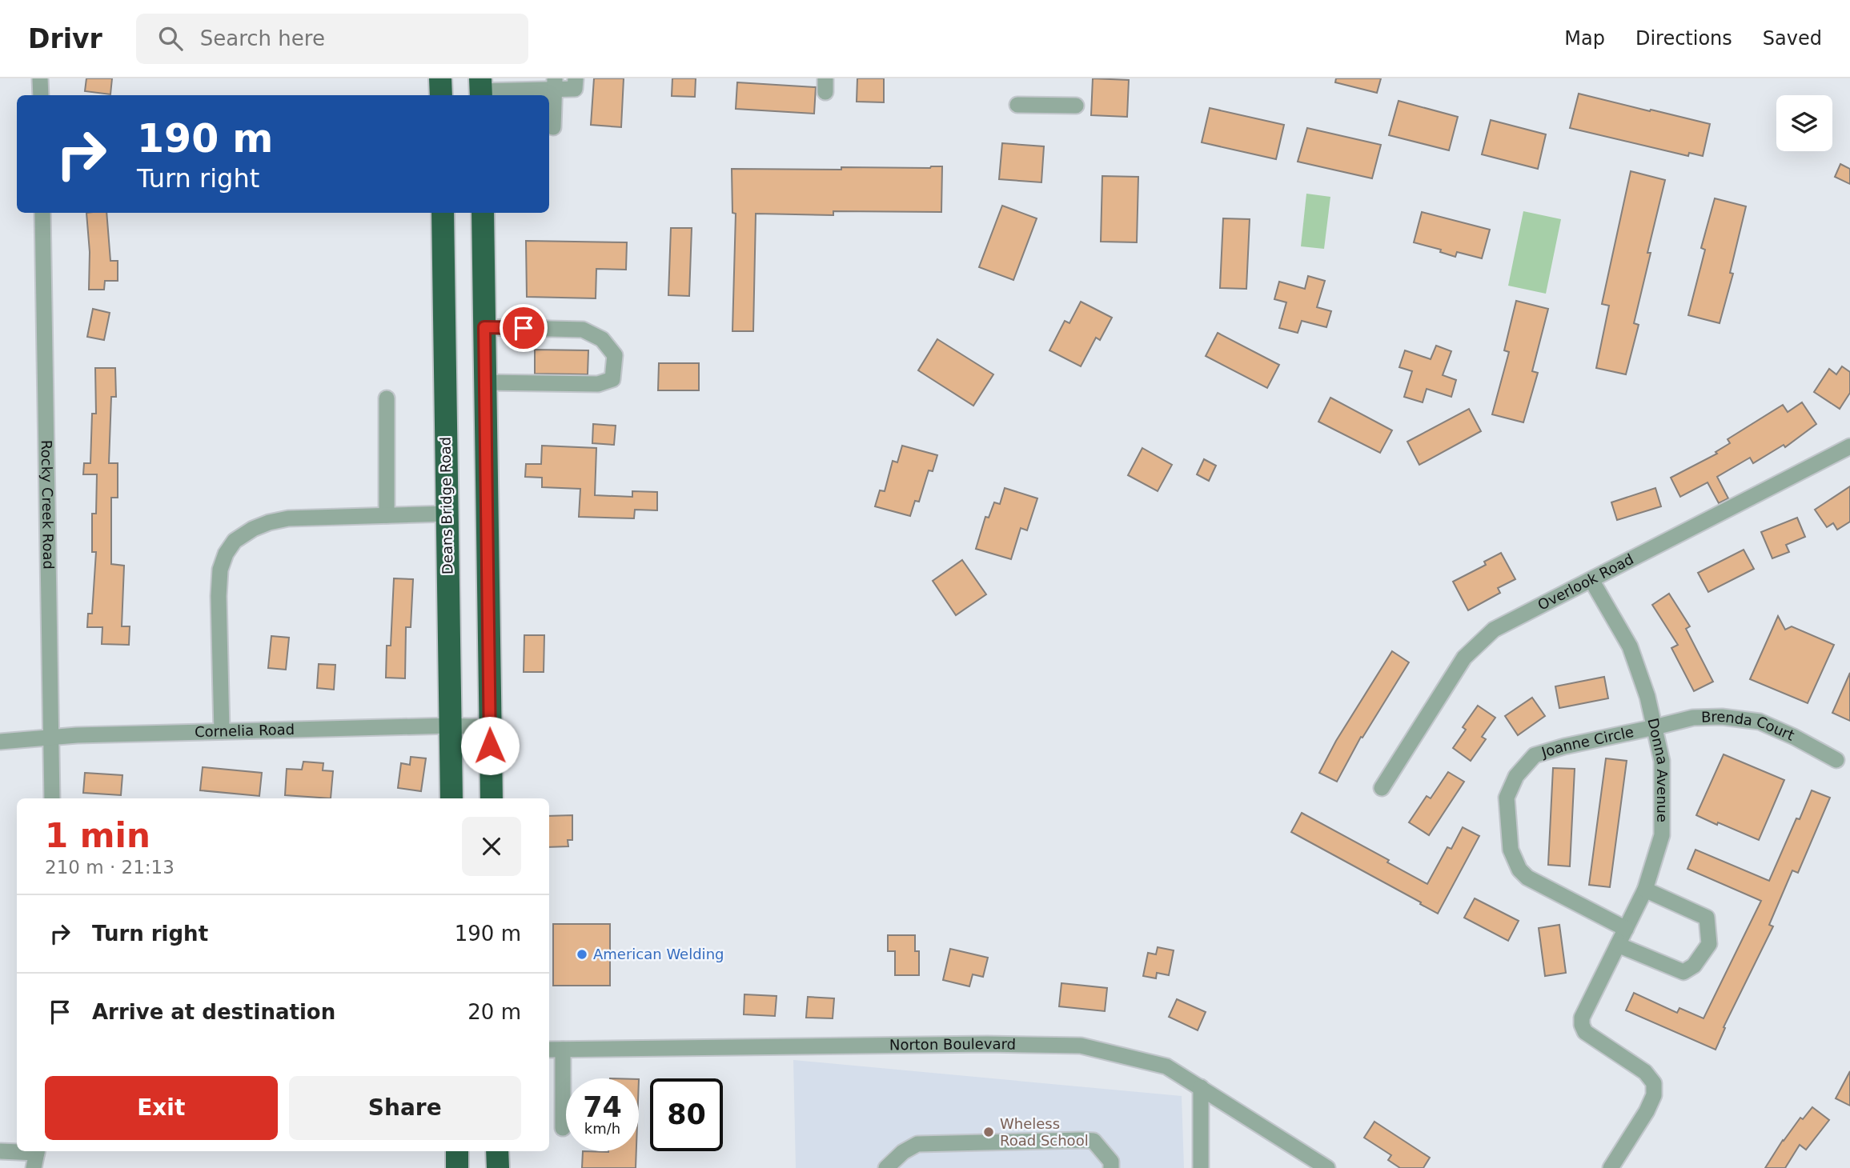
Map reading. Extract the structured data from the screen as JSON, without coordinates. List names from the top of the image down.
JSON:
{
  "streets": {
    "highway": ["Deans Bridge Road"],
    "street": [
      "Rocky Creek Road",
      "Overlook Road",
      "Brenda Court",
      "Cornelia Road",
      "Joanne Circle",
      "Donna Avenue",
      "Norton Boulevard"
    ]
  },
  "crossings": [
    ["Rocky Creek Road", "Cornelia Road"],
    ["Deans Bridge Road", "Cornelia Road"],
    ["Overlook Road", "Donna Avenue"],
    ["Brenda Court", "Joanne Circle"],
    ["Brenda Court", "Donna Avenue"],
    ["Joanne Circle", "Donna Avenue"]
  ],
  "places": ["American Welding", "Wheless Road School"],
  "page": {
    "header": "Drivr",
    "search": "Search here",
    "nav": ["Map", "Directions", "Saved"],
    "turn": ["190 m", "Turn right"],
    "heading": ["1 min", "210 m · 21:13"],
    "list": [
      {
        "name": "Turn right",
        "value": "190 m"
      },
      {
        "name": "Arrive at destination",
        "value": "20 m"
      }
    ],
    "buttons": ["Exit", "Share"],
    "speed": "74 km/h",
    "limit": "80"
  }
}
